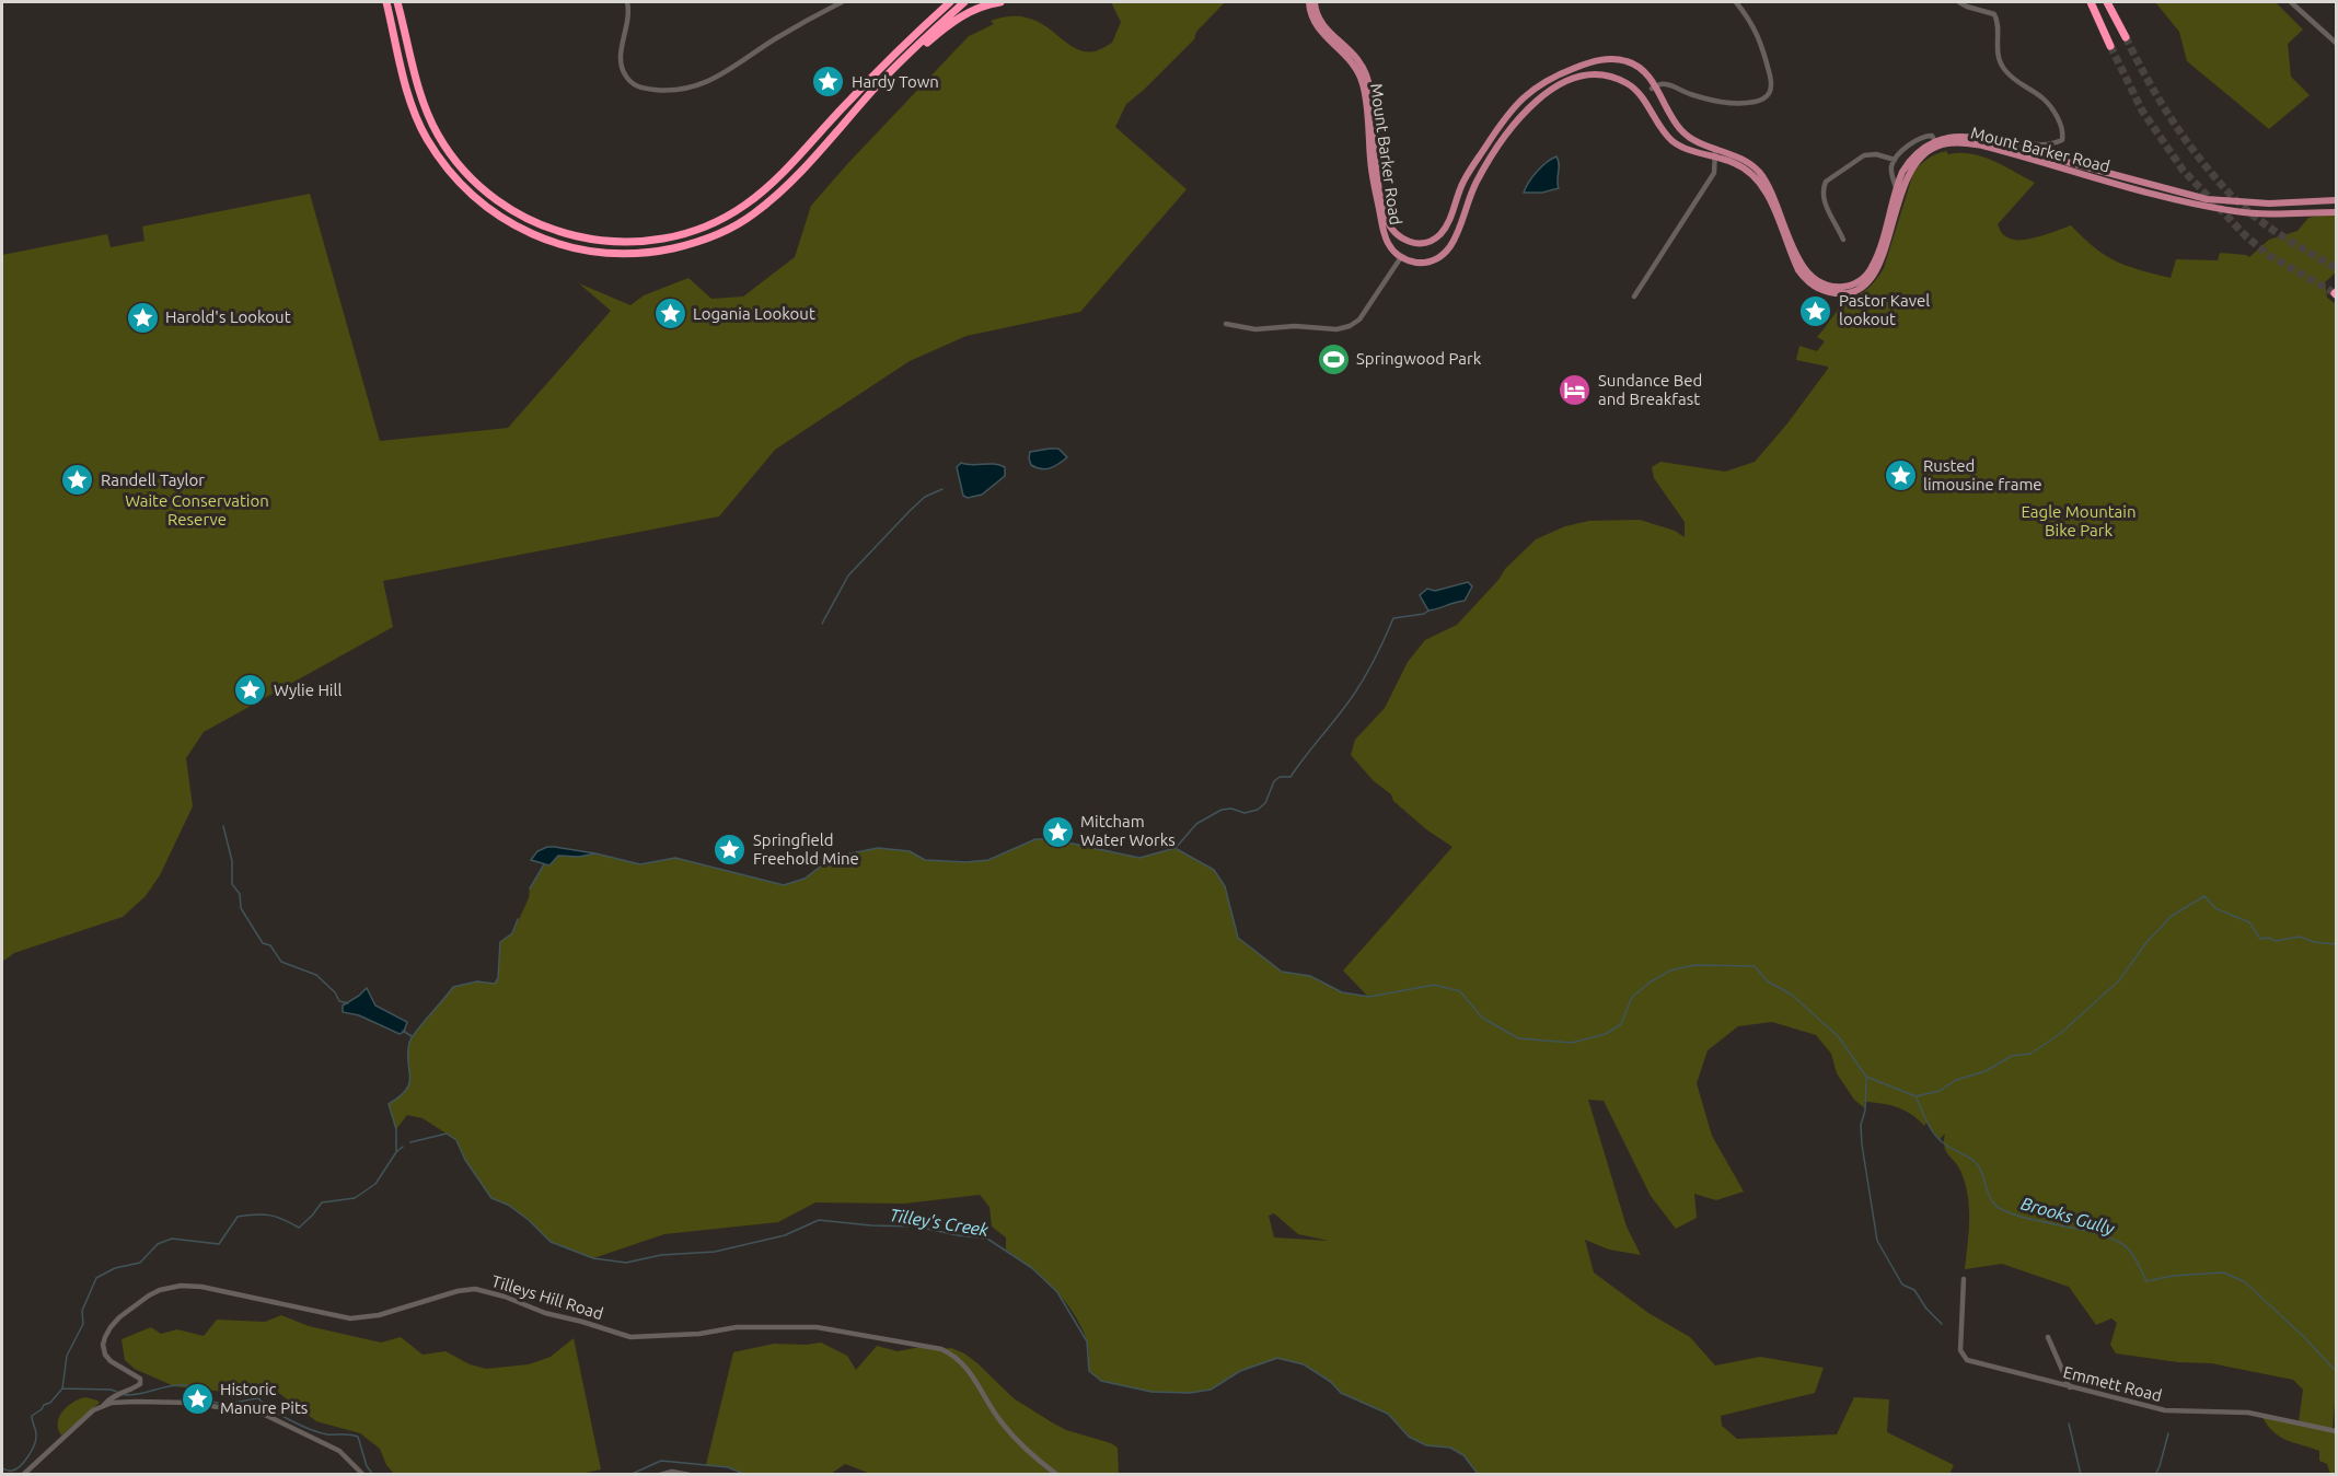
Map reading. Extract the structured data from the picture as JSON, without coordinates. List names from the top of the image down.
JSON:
{
  "streets": {
    "main road": ["Mount Barker Road"],
    "street": ["Tilleys Hill Road", "Emmett Road"]
  },
  "water": ["Brooks Gully", "Tilley's Creek"],
  "parks": ["Waite Conservation Reserve", "Eagle Mountain Bike Park"],
  "places": {
    "place": [
      "Hardy Town",
      "Pastor Kavel lookout",
      "Logania Lookout",
      "Harold's Lookout",
      "Rusted limousine frame",
      "Randell Taylor",
      "Wylie Hill",
      "Mitcham Water Works",
      "Springfield Freehold Mine",
      "Historic Manure Pits"
    ],
    "sports": ["Springwood Park"],
    "hotel": ["Sundance Bed and Breakfast"]
  }
}
